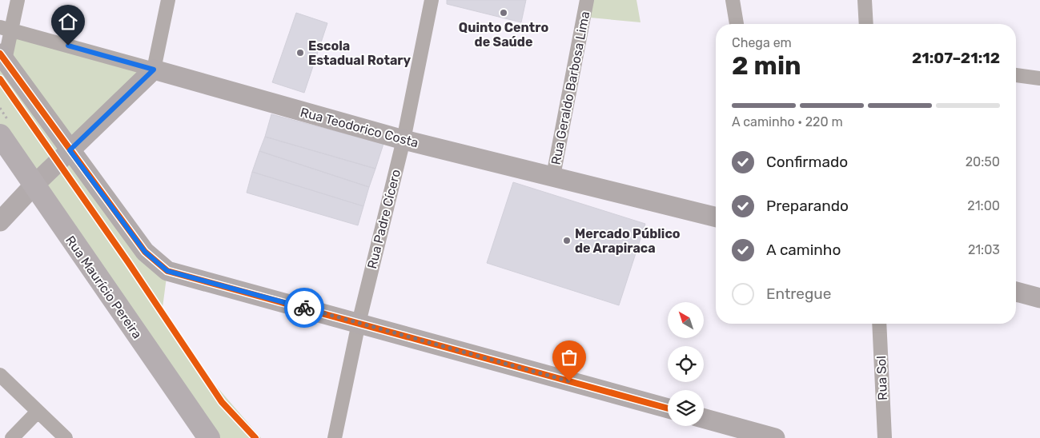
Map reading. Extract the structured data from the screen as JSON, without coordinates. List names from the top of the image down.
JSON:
{
  "streets": {
    "main road": ["Rua Maurício Pereira"],
    "street": [
      "Rua Geraldo Barbosa Lima",
      "Rua Teodorico Costa",
      "Rua Padre Cícero",
      "Rua Sol"
    ]
  },
  "crossings": [
    ["Rua Geraldo Barbosa Lima", "Rua Teodorico Costa"],
    ["Rua Teodorico Costa", "Rua Padre Cícero"]
  ],
  "places": ["Quinto Centro de Saúde", "Escola Estadual Rotary", "Mercado Público de Arapiraca"],
  "north": "top left",
  "page": {
    "heading": ["2 min", "Chega em", "21:07–21:12"],
    "bar": "A caminho · 220 m",
    "list": [
      ["Confirmado", "20:50"],
      ["Preparando", "21:00"],
      ["A caminho", "21:03"],
      "Entregue"
    ]
  }
}
